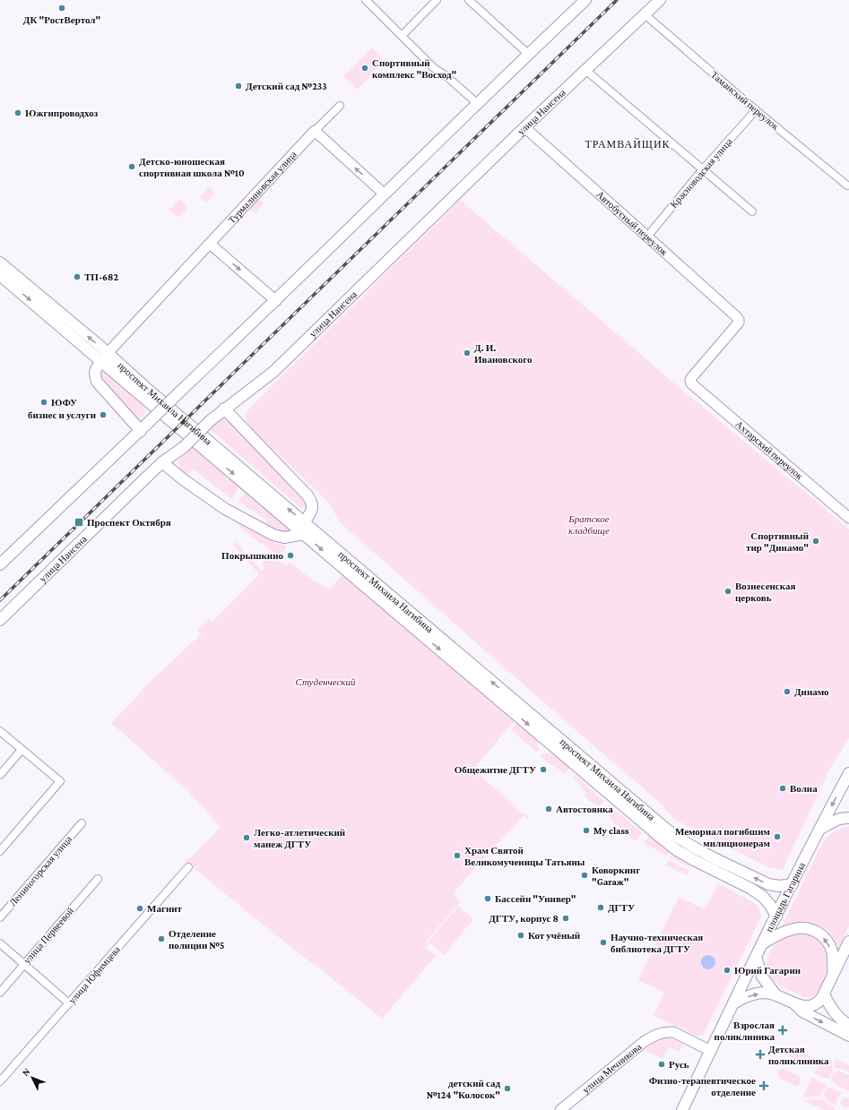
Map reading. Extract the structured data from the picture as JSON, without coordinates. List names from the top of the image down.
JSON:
{
  "streets": {
    "main road": ["улица Нансена", "проспект Михаила Нагибина", "площадь Гагарина"],
    "street": [
      "Таманский переулок",
      "Красноводская улица",
      "Турмалиновская улица",
      "Автобусный переулок",
      "Ахтарский переулок",
      "Лениногорская улица",
      "улица Первеевой",
      "улица Юфимцева",
      "улица Мечникова"
    ]
  },
  "crossings": [
    ["Таманский переулок", "улица Нансена"],
    ["Таманский переулок", "Красноводская улица"],
    ["улица Нансена", "Автобусный переулок"],
    ["Красноводская улица", "Автобусный переулок"],
    ["Турмалиновская улица", "проспект Михаила Нагибина"],
    ["Автобусный переулок", "Ахтарский переулок"],
    ["проспект Михаила Нагибина", "площадь Гагарина"],
    ["площадь Гагарина", "улица Мечникова"]
  ],
  "districts": ["ТРАМВАЙЩИК"],
  "parks": ["Братское кладбище", "Студенческий"],
  "places": {
    "other": [
      "ДК \"РостВертол\"",
      "Спортивный комплекс \"Восход\"",
      "Детский сад №233",
      "Южгипроводхоз",
      "Детско-юношеская спортивная школа №10",
      "ТП-682",
      "Д. И. Ивановского",
      "ЮФУ",
      "бизнес и услуги",
      "Спортивный тир \"Динамо\"",
      "Покрышкино",
      "Вознесенская церковь",
      "Динамо",
      "Общежитие ДГТУ",
      "Волна",
      "Автостоянка",
      "My class",
      "Мемориал погибшим милиционерам",
      "Легко-атлетический манеж ДГТУ",
      "Храм Святой Великомученицы Татьяны",
      "Коворкинг \"Gаraж\"",
      "Бассейн \"Универ\"",
      "ДГТУ",
      "Магнит",
      "ДГТУ, корпус 8",
      "Кот учёный",
      "Отделение полиции №5",
      "Научно-техническая библиотека ДГТУ",
      "Юрий Гагарин",
      "Русь",
      "детский сад №124 \"Колосок\""
    ],
    "transit": ["Проспект Октября"],
    "health": ["Взрослая поликлиника", "Детская поликлиника", "Физио-терапевтическое отделение"]
  },
  "north": "top left"
}
